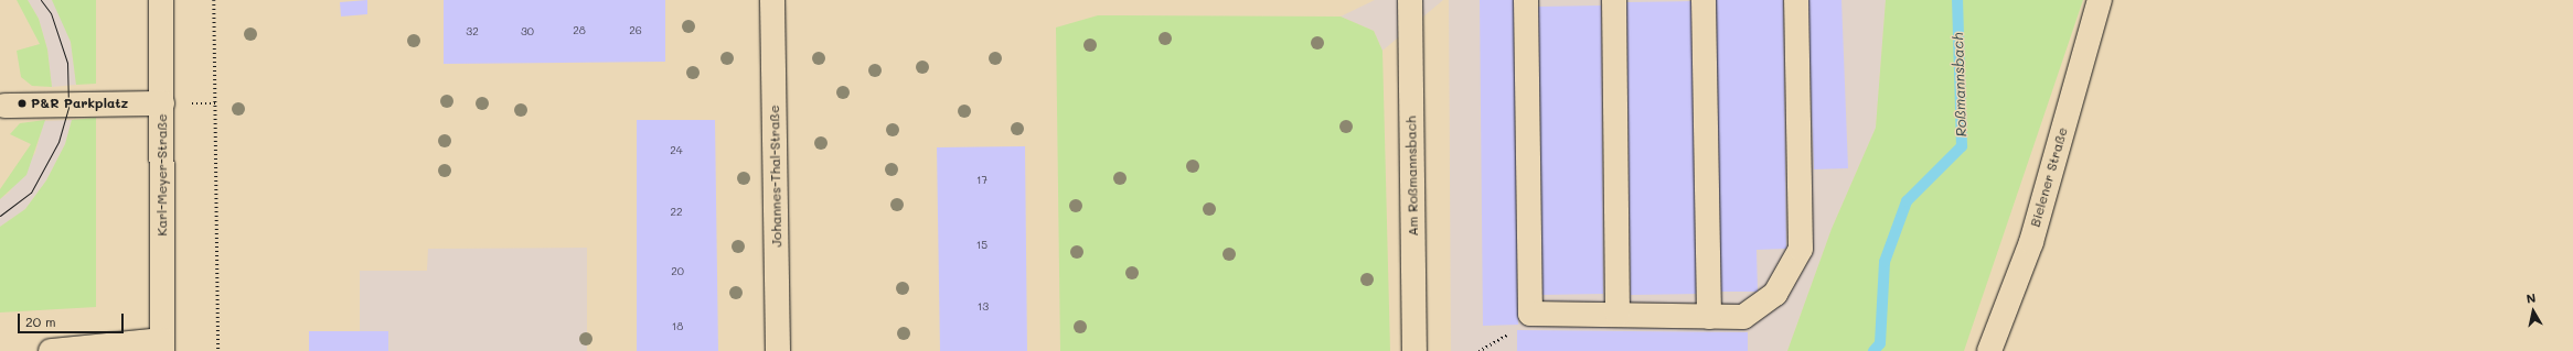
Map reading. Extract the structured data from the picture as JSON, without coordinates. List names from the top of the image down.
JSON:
{
  "streets": {
    "street": [
      "Karl-Meyer-Straße",
      "Johannes-Thal-Straße",
      "Am Roßmannsbach",
      "Bielener Straße"
    ]
  },
  "water": ["Roßmannsbach"],
  "places": ["P&R Parkplatz"],
  "house_numbers": [
    "28",
    "26",
    "32",
    "30",
    "24",
    "17",
    "22",
    "15",
    "20",
    "13",
    "18"
  ],
  "scale_bar": "20 m",
  "north": "top"
}
